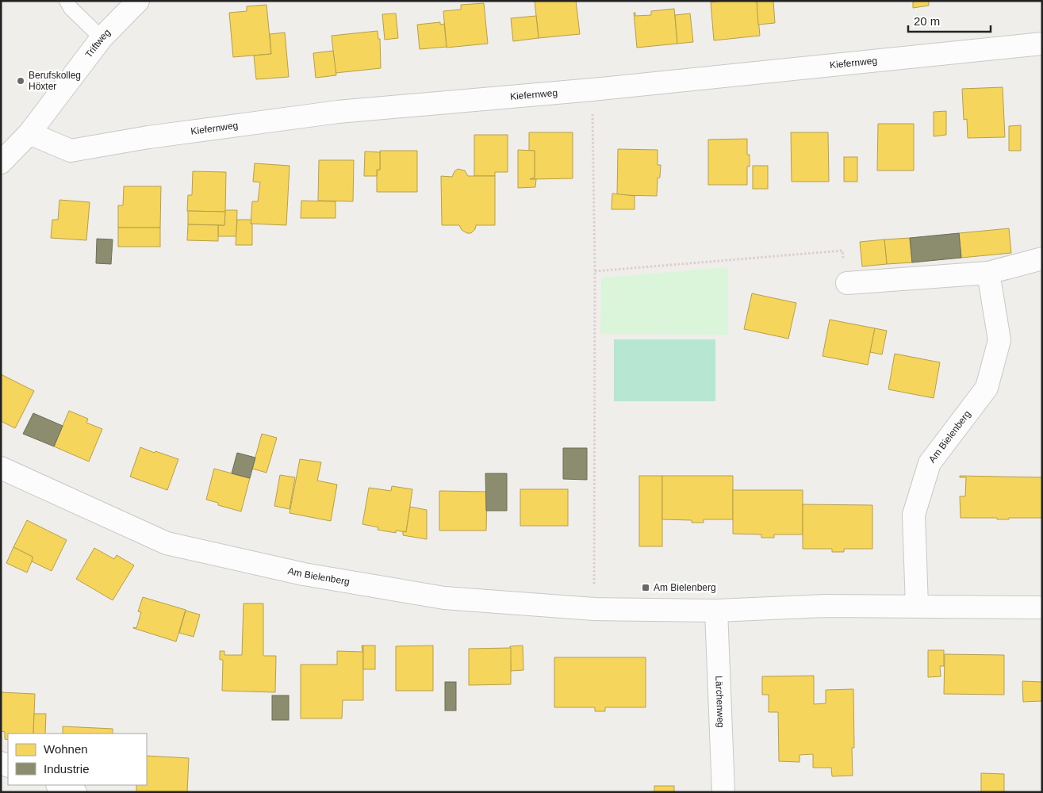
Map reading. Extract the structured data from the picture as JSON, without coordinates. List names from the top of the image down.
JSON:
{
  "streets": {
    "street": [
      "Triftweg",
      "Kiefernweg",
      "Am Bielenberg",
      "Lärchenweg"
    ]
  },
  "crossings": [
    ["Triftweg", "Kiefernweg"],
    ["Am Bielenberg", "Lärchenweg"]
  ],
  "places": {
    "other": ["Berufskolleg Höxter"],
    "transit": ["Am Bielenberg"]
  },
  "legend": ["Wohnen", "Industrie"],
  "scale_bar": "20 m"
}
